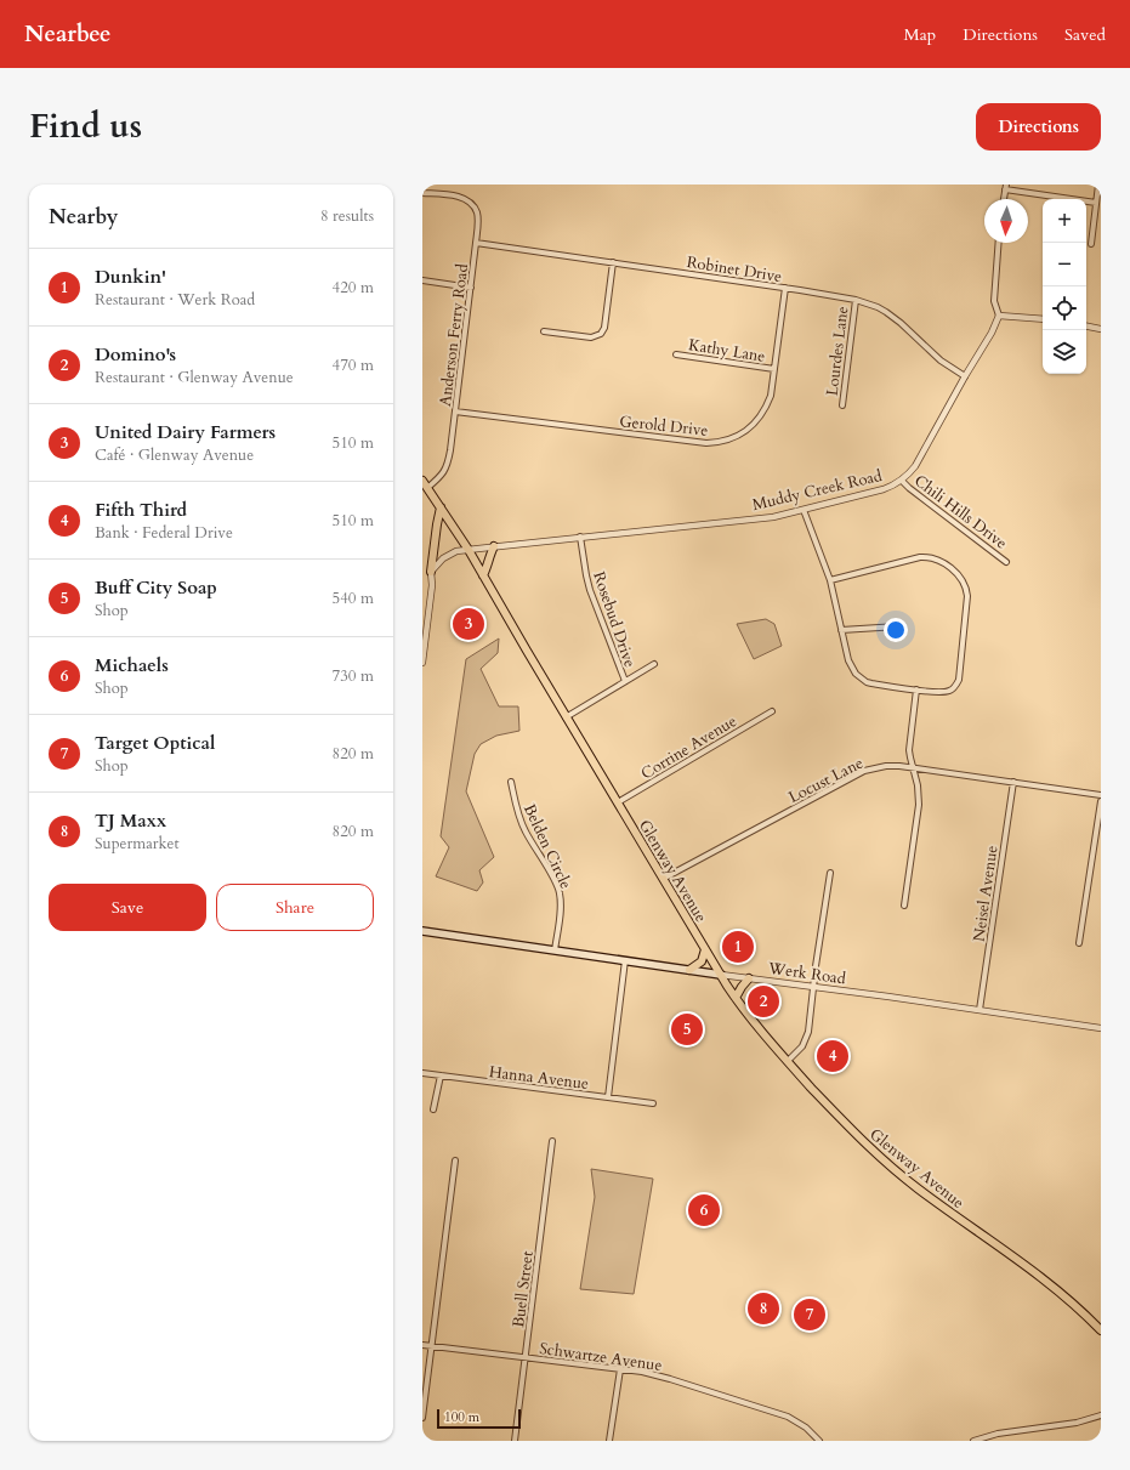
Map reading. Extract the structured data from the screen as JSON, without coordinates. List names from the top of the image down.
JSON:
{
  "streets": {
    "main road": ["Glenway Avenue", "Werk Road"],
    "street": [
      "Robinet Drive",
      "Anderson Ferry Road",
      "Kathy Lane",
      "Lourdes Lane",
      "Gerold Drive",
      "Muddy Creek Road",
      "Chili Hills Drive",
      "Rosebud Drive",
      "Corrine Avenue",
      "Locust Lane",
      "Belden Circle",
      "Neisel Avenue",
      "Hanna Avenue",
      "Buell Street",
      "Schwartze Avenue"
    ]
  },
  "crossings": [
    ["Robinet Drive", "Anderson Ferry Road"],
    ["Robinet Drive", "Lourdes Lane"],
    ["Robinet Drive", "Gerold Drive"],
    ["Robinet Drive", "Muddy Creek Road"],
    ["Anderson Ferry Road", "Gerold Drive"],
    ["Anderson Ferry Road", "Glenway Avenue"],
    ["Kathy Lane", "Gerold Drive"],
    ["Muddy Creek Road", "Chili Hills Drive"],
    ["Muddy Creek Road", "Rosebud Drive"],
    ["Muddy Creek Road", "Glenway Avenue"],
    ["Corrine Avenue", "Glenway Avenue"],
    ["Locust Lane", "Glenway Avenue"],
    ["Locust Lane", "Neisel Avenue"],
    ["Belden Circle", "Werk Road"],
    ["Glenway Avenue", "Werk Road"],
    ["Neisel Avenue", "Werk Road"],
    ["Buell Street", "Schwartze Avenue"]
  ],
  "scale_bar": "100 m",
  "north": "bottom",
  "page": {
    "header": "Nearbee",
    "nav": ["Map", "Directions", "Saved"],
    "title": "Find us",
    "buttons": [
      "Directions",
      ["Save", "Share"]
    ],
    "heading": ["Nearby", "8 results"],
    "map_buttons": ["+", "−"],
    "list": [
      {
        "mark": "1",
        "name": "Dunkin'",
        "note": "Restaurant · Werk Road",
        "value": "420 m"
      },
      {
        "mark": "2",
        "name": "Domino's",
        "note": "Restaurant · Glenway Avenue",
        "value": "470 m"
      },
      {
        "mark": "3",
        "name": "United Dairy Farmers",
        "note": "Café · Glenway Avenue",
        "value": "510 m"
      },
      {
        "mark": "4",
        "name": "Fifth Third",
        "note": "Bank · Federal Drive",
        "value": "510 m"
      },
      {
        "mark": "5",
        "name": "Buff City Soap",
        "note": "Shop",
        "value": "540 m"
      },
      {
        "mark": "6",
        "name": "Michaels",
        "note": "Shop",
        "value": "730 m"
      },
      {
        "mark": "7",
        "name": "Target Optical",
        "note": "Shop",
        "value": "820 m"
      },
      {
        "mark": "8",
        "name": "TJ Maxx",
        "note": "Supermarket",
        "value": "820 m"
      }
    ],
    "pins": [
      "3",
      "1",
      "2",
      "5",
      "4",
      "6",
      "8",
      "7"
    ],
    "scale": "100 m"
  }
}
